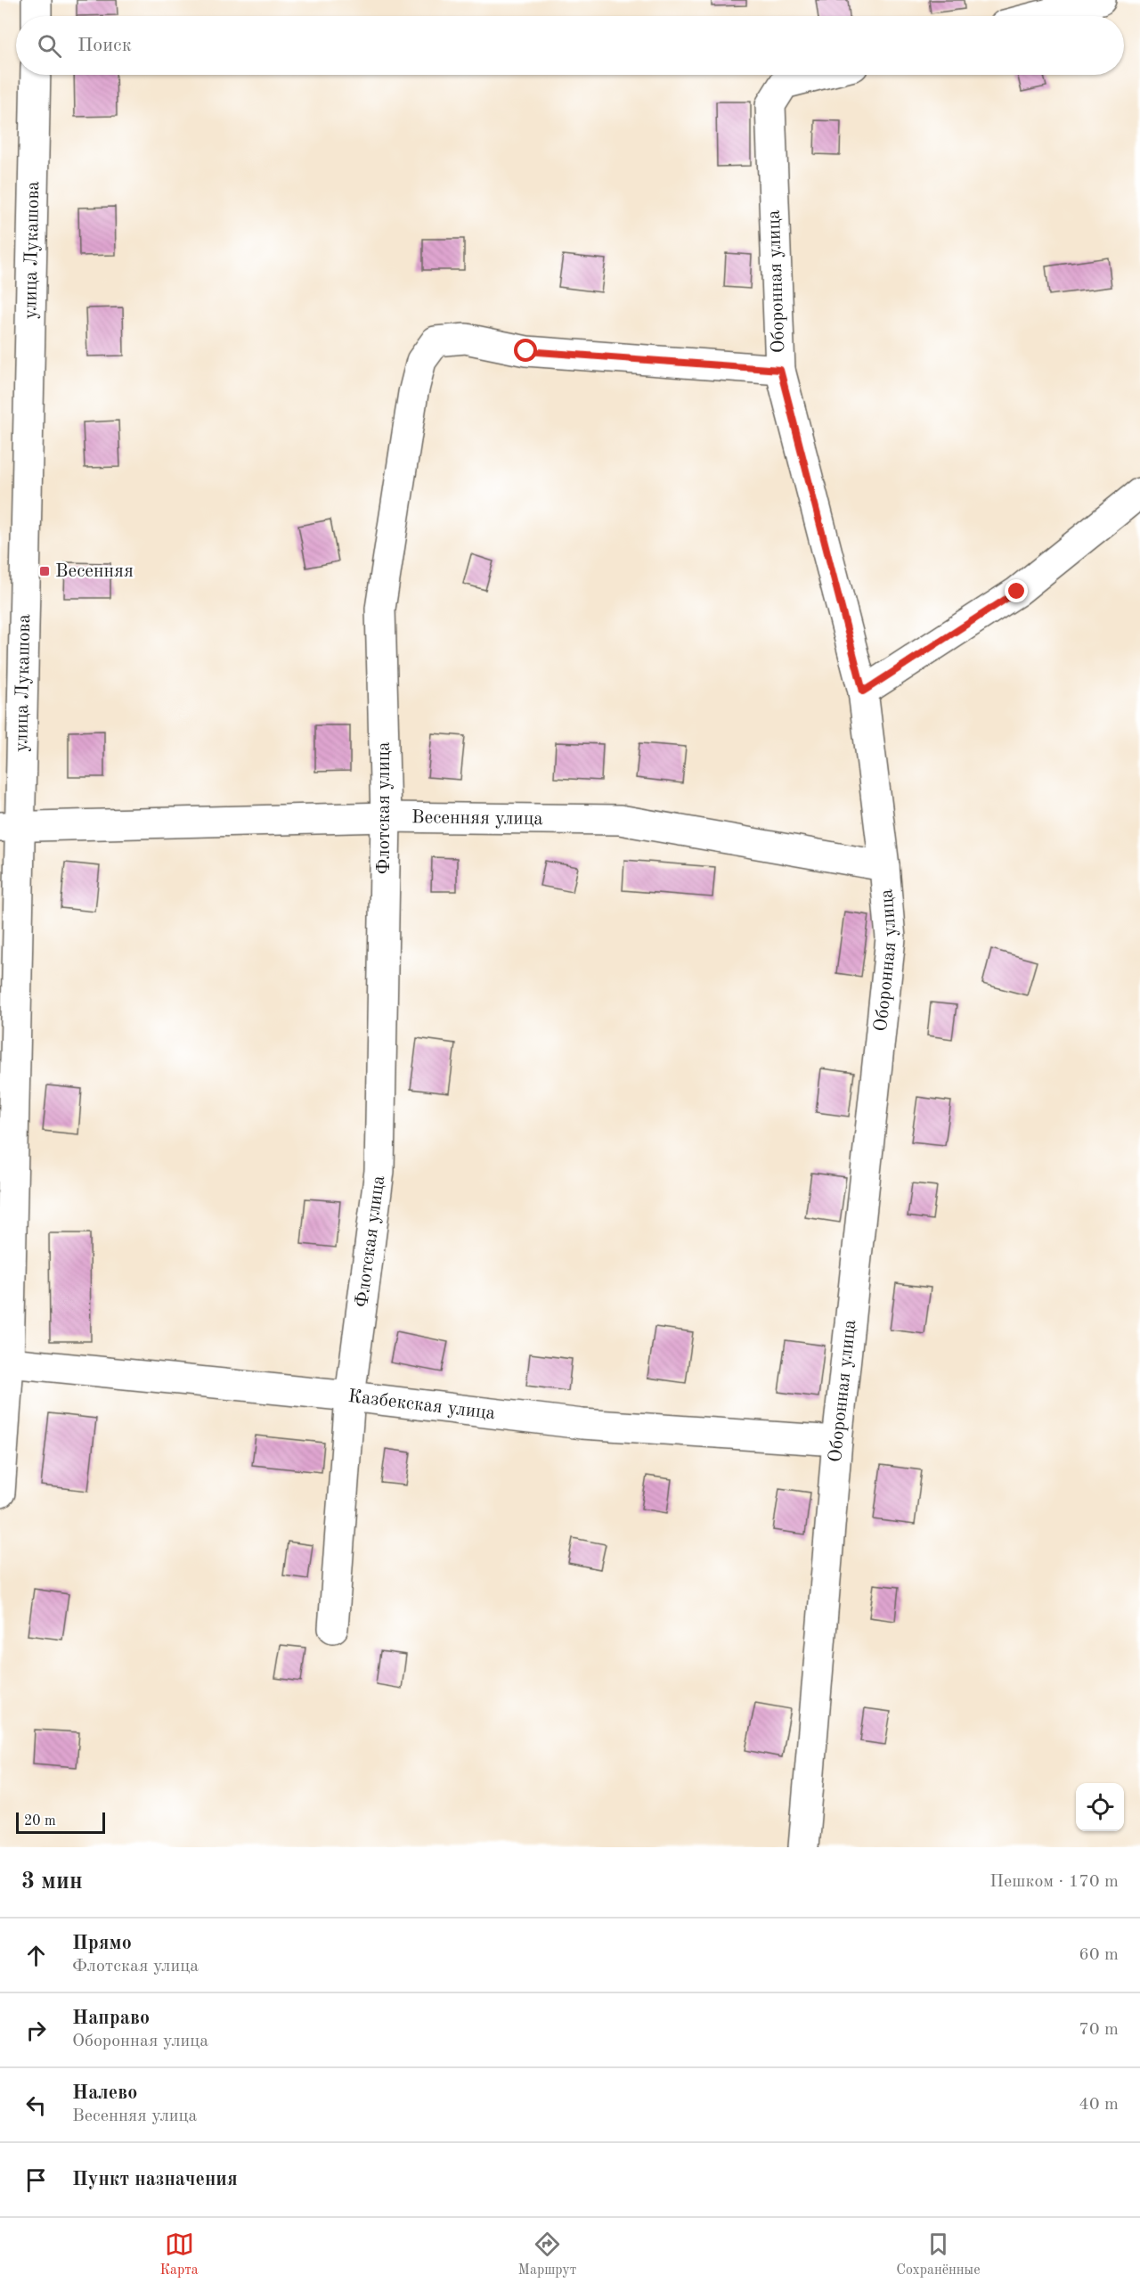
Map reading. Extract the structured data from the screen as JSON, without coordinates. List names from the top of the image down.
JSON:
{
  "streets": {
    "street": [
      "улица Лукашова",
      "Оборонная улица",
      "Флотская улица",
      "Весенняя улица",
      "Казбекская улица"
    ]
  },
  "crossings": [
    ["улица Лукашова", "Весенняя улица"],
    ["улица Лукашова", "Казбекская улица"],
    ["Оборонная улица", "Флотская улица"],
    ["Оборонная улица", "Весенняя улица"],
    ["Оборонная улица", "Казбекская улица"],
    ["Флотская улица", "Весенняя улица"],
    ["Флотская улица", "Казбекская улица"]
  ],
  "places": {
    "transit": ["Весенняя"]
  },
  "scale_bar": "20 m",
  "page": {
    "search": "Поиск",
    "scale": "20 m",
    "heading": ["3 мин", "Пешком · 170 m"],
    "list": [
      ["Прямо", "Флотская улица", "60 m"],
      ["Направо", "Оборонная улица", "70 m"],
      ["Налево", "Весенняя улица", "40 m"],
      "Пункт назначения"
    ],
    "nav": ["Карта", "Маршрут", "Сохранённые"]
  }
}
